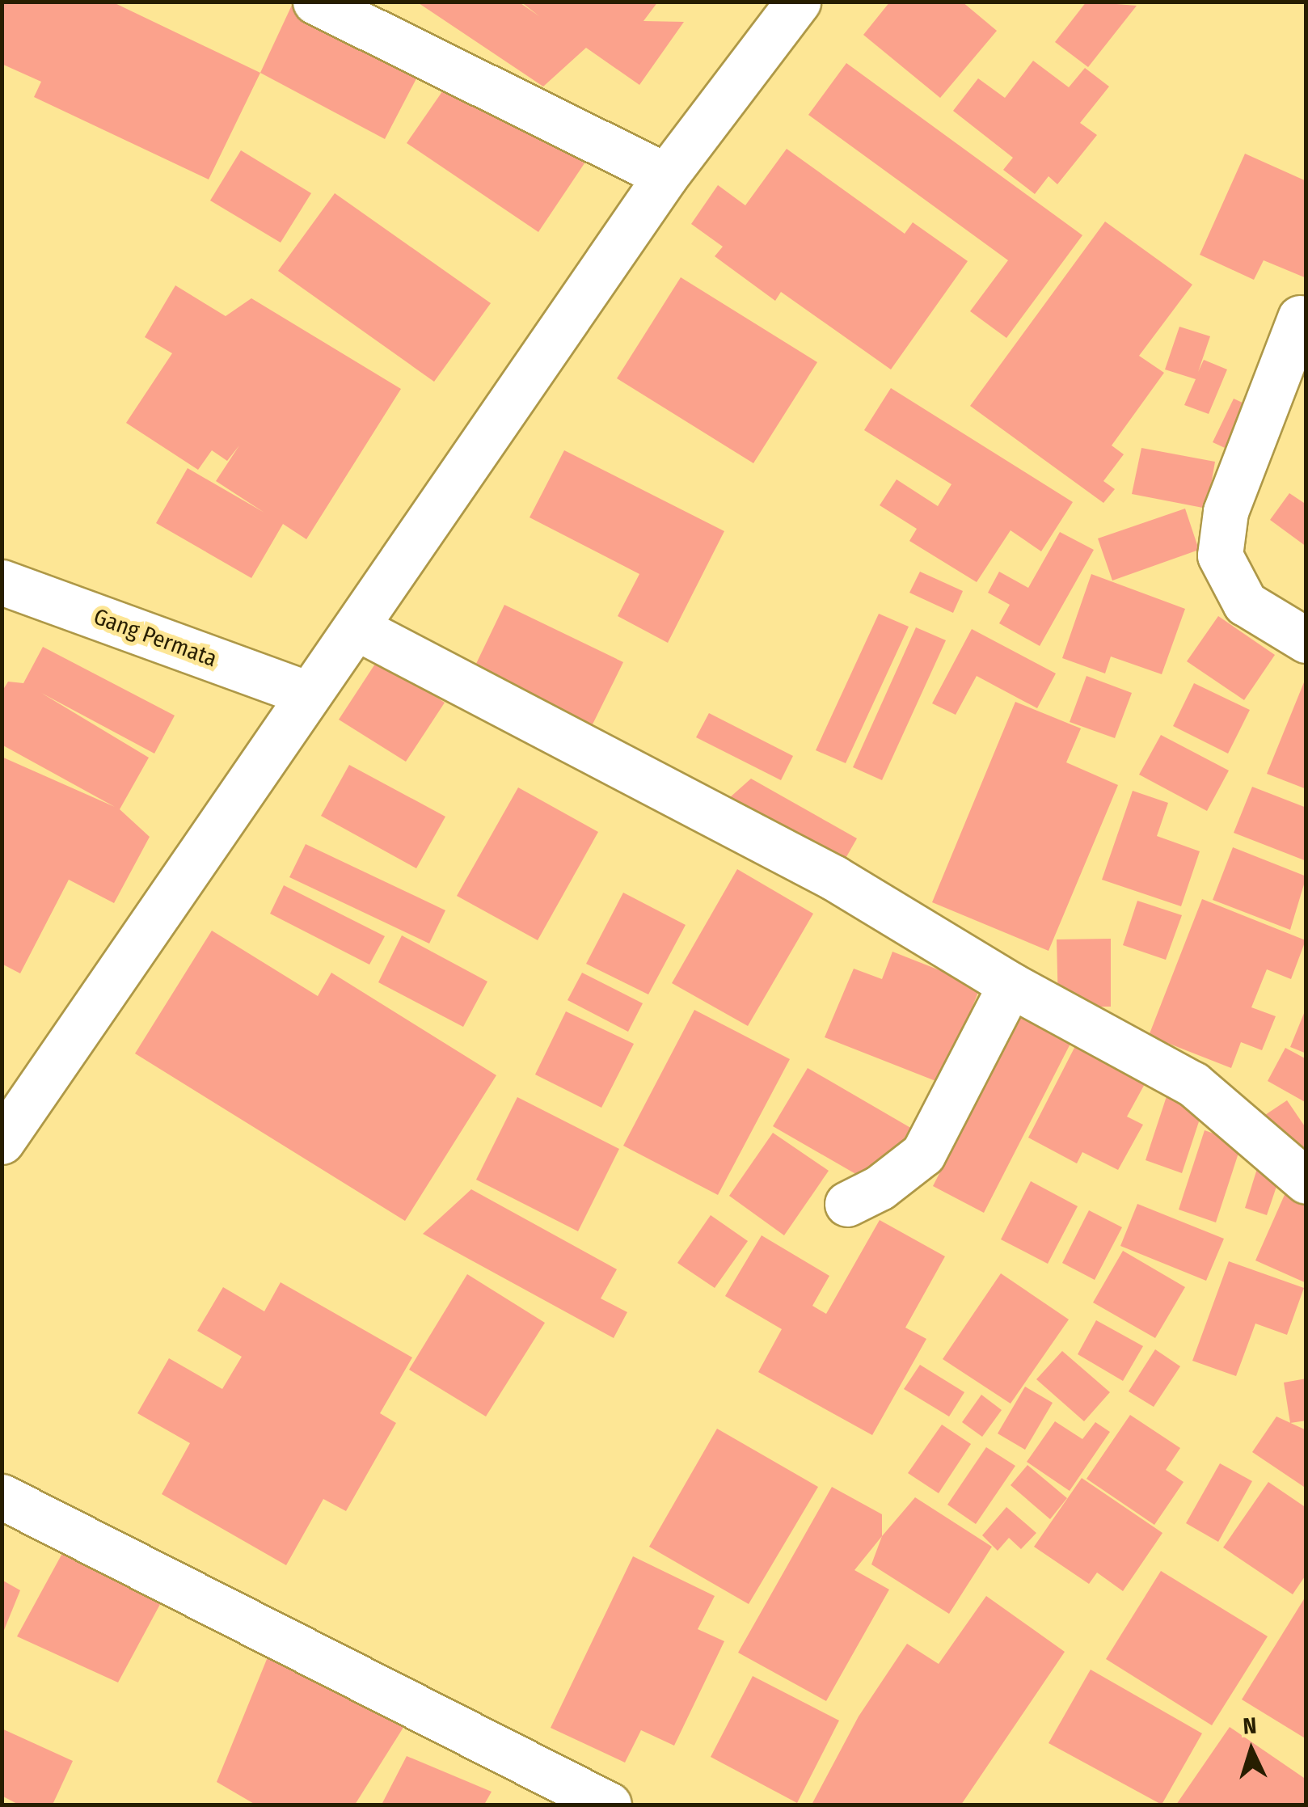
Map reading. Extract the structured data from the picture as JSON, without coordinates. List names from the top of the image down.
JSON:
{
  "streets": {
    "street": ["Gang Permata"]
  },
  "north": "top"
}
